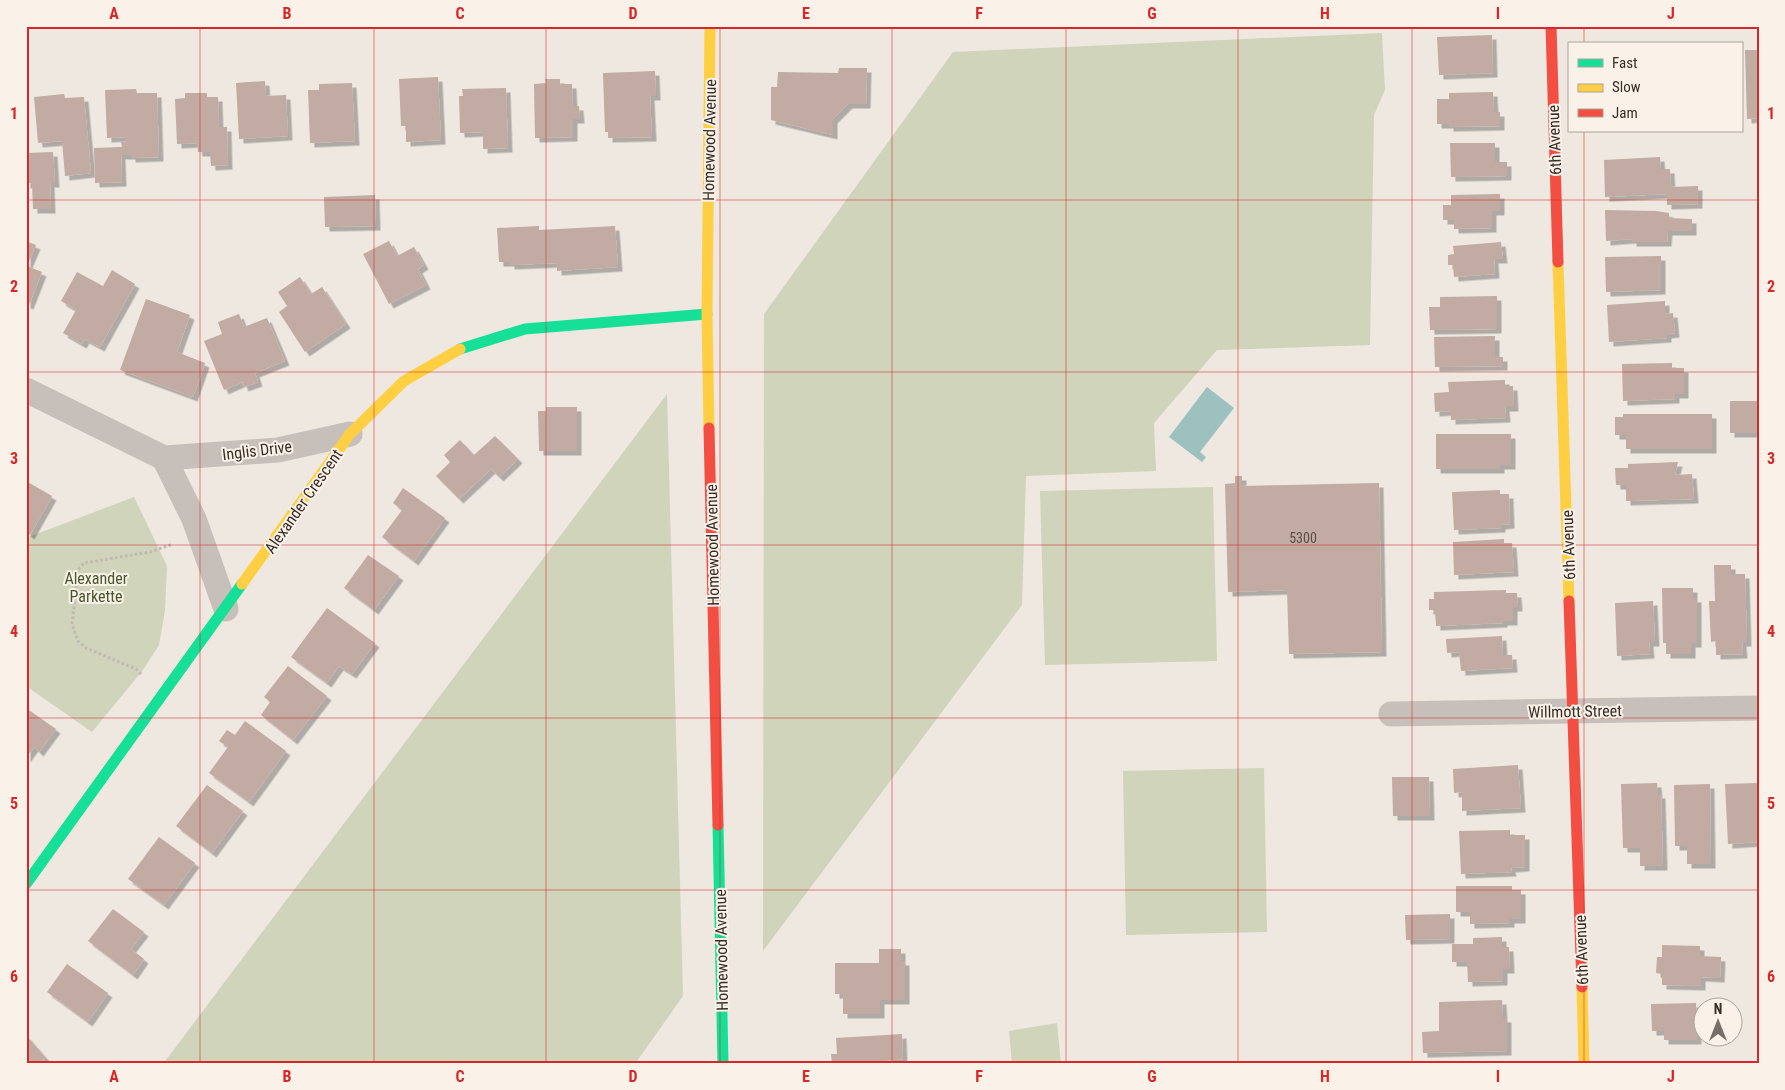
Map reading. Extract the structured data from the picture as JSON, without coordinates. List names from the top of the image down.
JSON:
{
  "streets": {
    "street": [
      "Homewood Avenue",
      "6th Avenue",
      "Inglis Drive",
      "Alexander Crescent",
      "Willmott Street"
    ]
  },
  "crossings": [
    ["Homewood Avenue", "Alexander Crescent"],
    ["6th Avenue", "Willmott Street"],
    ["Inglis Drive", "Alexander Crescent"]
  ],
  "parks": ["Alexander Parkette"],
  "house_numbers": ["5300"],
  "legend": ["Fast", "Slow", "Jam"],
  "north": "top",
  "grid": {
    "columns": [
      "A",
      "B",
      "C",
      "D",
      "E",
      "F",
      "G",
      "H",
      "I",
      "J"
    ],
    "rows": [
      "1",
      "2",
      "3",
      "4",
      "5",
      "6"
    ]
  }
}
